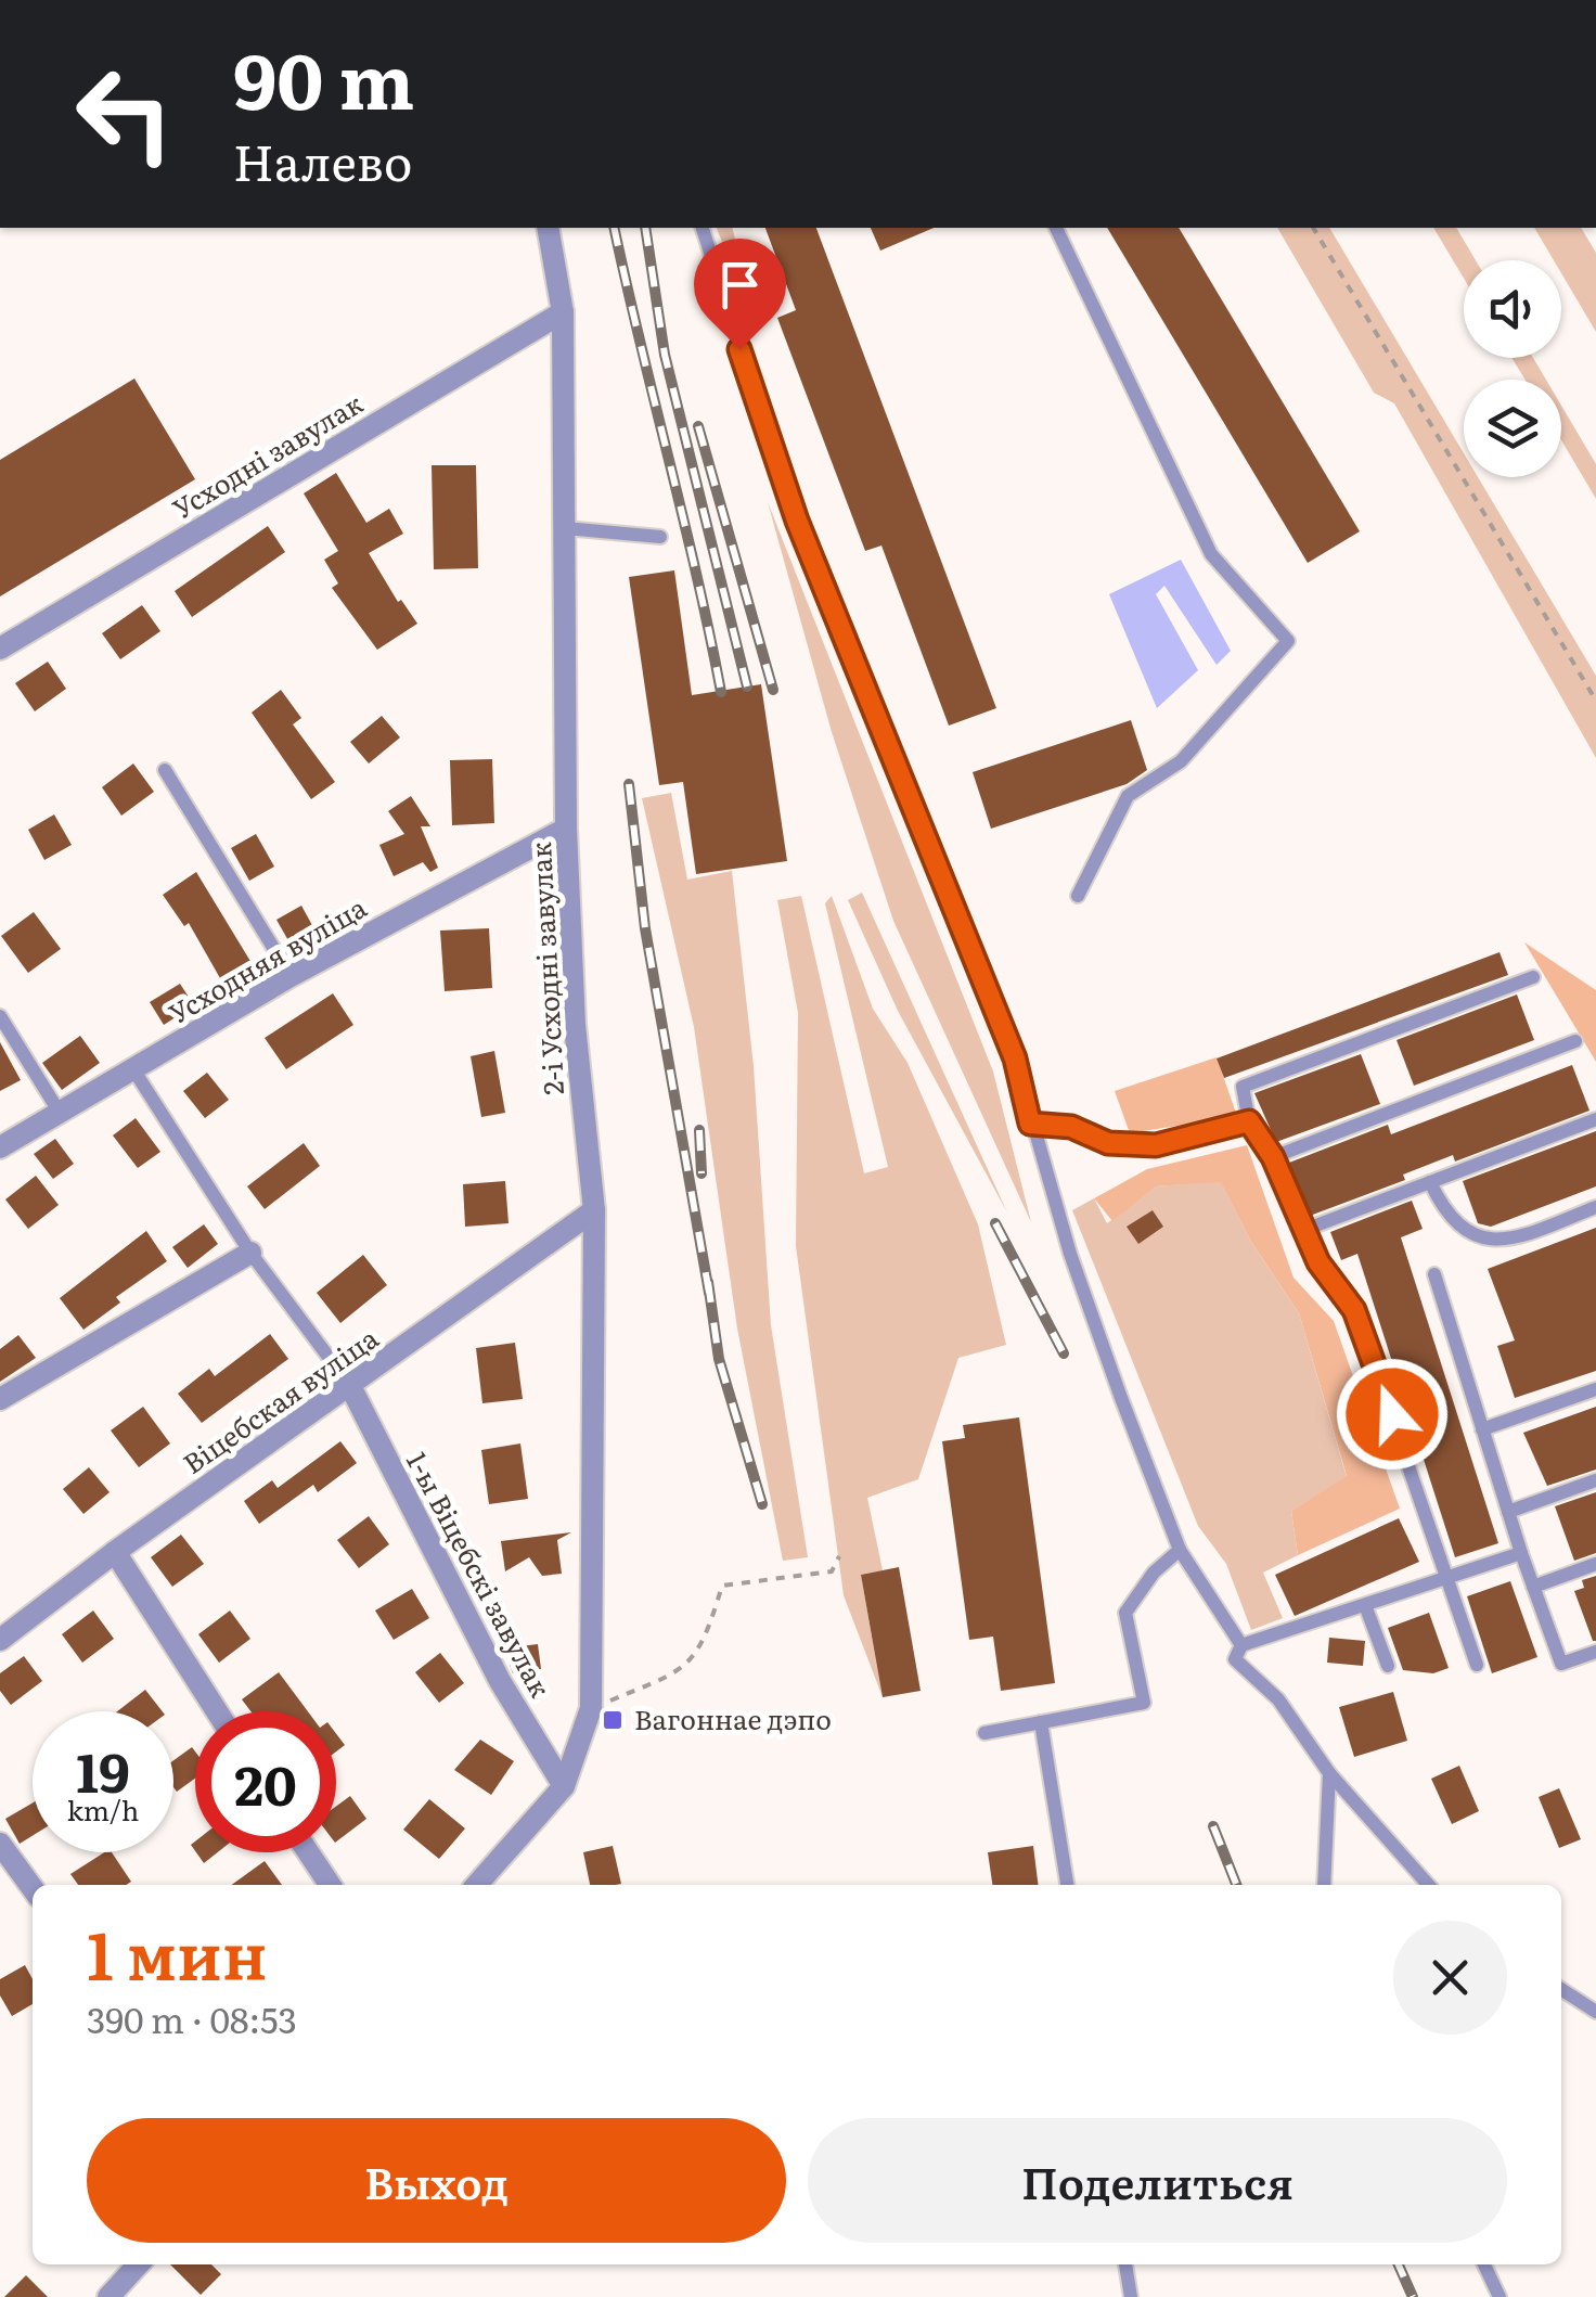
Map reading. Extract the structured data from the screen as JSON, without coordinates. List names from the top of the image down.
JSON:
{
  "streets": {
    "street": [
      "Усходні завулак",
      "Усходняя вуліца",
      "2-і Усходні завулак",
      "Віцебская вуліца",
      "1-ы Віцебскі завулак"
    ]
  },
  "crossings": [
    ["Усходні завулак", "2-і Усходні завулак"],
    ["Усходняя вуліца", "2-і Усходні завулак"],
    ["2-і Усходні завулак", "Віцебская вуліца"],
    ["2-і Усходні завулак", "1-ы Віцебскі завулак"],
    ["Віцебская вуліца", "1-ы Віцебскі завулак"]
  ],
  "places": {
    "transit": ["Вагоннае дэпо"]
  },
  "page": {
    "turn": ["90 m", "Налево"],
    "speed": "19 km/h",
    "limit": "20",
    "heading": ["1 мин", "390 m · 08:53"],
    "buttons": ["Выход", "Поделиться"]
  }
}
